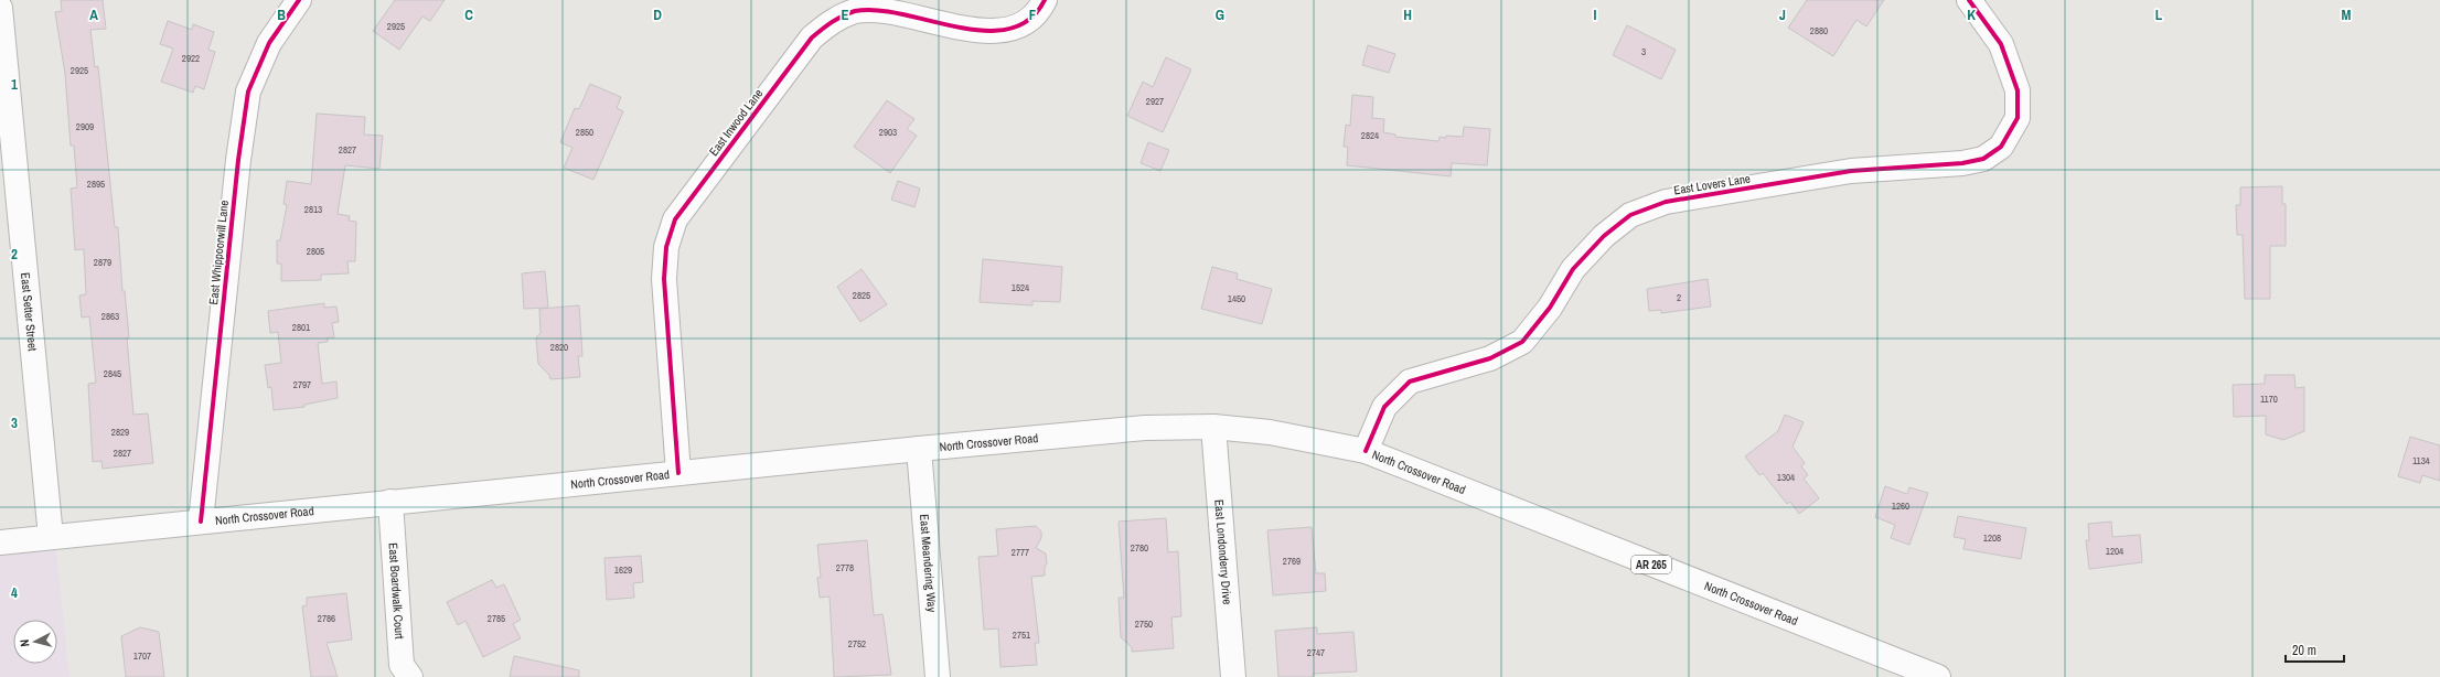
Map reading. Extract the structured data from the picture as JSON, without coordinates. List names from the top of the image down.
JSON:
{
  "streets": {
    "street": [
      "East Inwood Lane",
      "East Lovers Lane",
      "East Whippoorwill Lane",
      "East Setter Street",
      "North Crossover Road",
      "East Londonderry Drive",
      "East Meandering Way",
      "AR 265",
      "East Boardwalk Court"
    ]
  },
  "crossings": [
    ["East Inwood Lane", "North Crossover Road"],
    ["East Lovers Lane", "North Crossover Road"],
    ["East Whippoorwill Lane", "North Crossover Road"],
    ["East Setter Street", "North Crossover Road"],
    ["North Crossover Road", "East Londonderry Drive"],
    ["North Crossover Road", "East Meandering Way"],
    ["North Crossover Road", "East Boardwalk Court"]
  ],
  "house_numbers": [
    "2925",
    "2880",
    "3",
    "2922",
    "2925",
    "2927",
    "2909",
    "2850",
    "2903",
    "2824",
    "2827",
    "2895",
    "2813",
    "2805",
    "2879",
    "1524",
    "2825",
    "2",
    "1450",
    "2863",
    "2801",
    "2820",
    "2845",
    "2797",
    "1170",
    "2829",
    "2827",
    "1134",
    "1304",
    "1260",
    "1208",
    "2780",
    "1204",
    "2777",
    "2769",
    "2778",
    "1629",
    "2786",
    "2785",
    "2750",
    "2751",
    "2752",
    "2747",
    "1707"
  ],
  "scale_bar": "20 m",
  "north": "left",
  "grid": {
    "columns": [
      "A",
      "B",
      "C",
      "D",
      "E",
      "F",
      "G",
      "H",
      "I",
      "J",
      "K",
      "L",
      "M"
    ],
    "rows": [
      "1",
      "2",
      "3",
      "4"
    ]
  }
}
